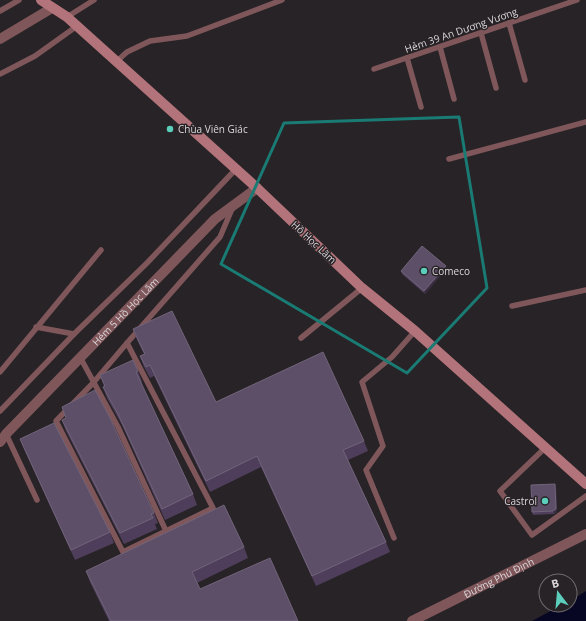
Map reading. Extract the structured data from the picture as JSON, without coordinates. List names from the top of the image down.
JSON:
{
  "streets": {
    "main road": ["Hồ Học Lãm"],
    "street": ["Hẻm 5 Hồ Học Lãm", "Đường Phú Định"],
    "lane": ["Hẻm 39 An Dương Vương"]
  },
  "crossings": [
    ["Hồ Học Lãm", "Hẻm 5 Hồ Học Lãm"]
  ],
  "places": ["Chùa Viên Giác", "Comeco", "Castrol"],
  "north": "top"
}
